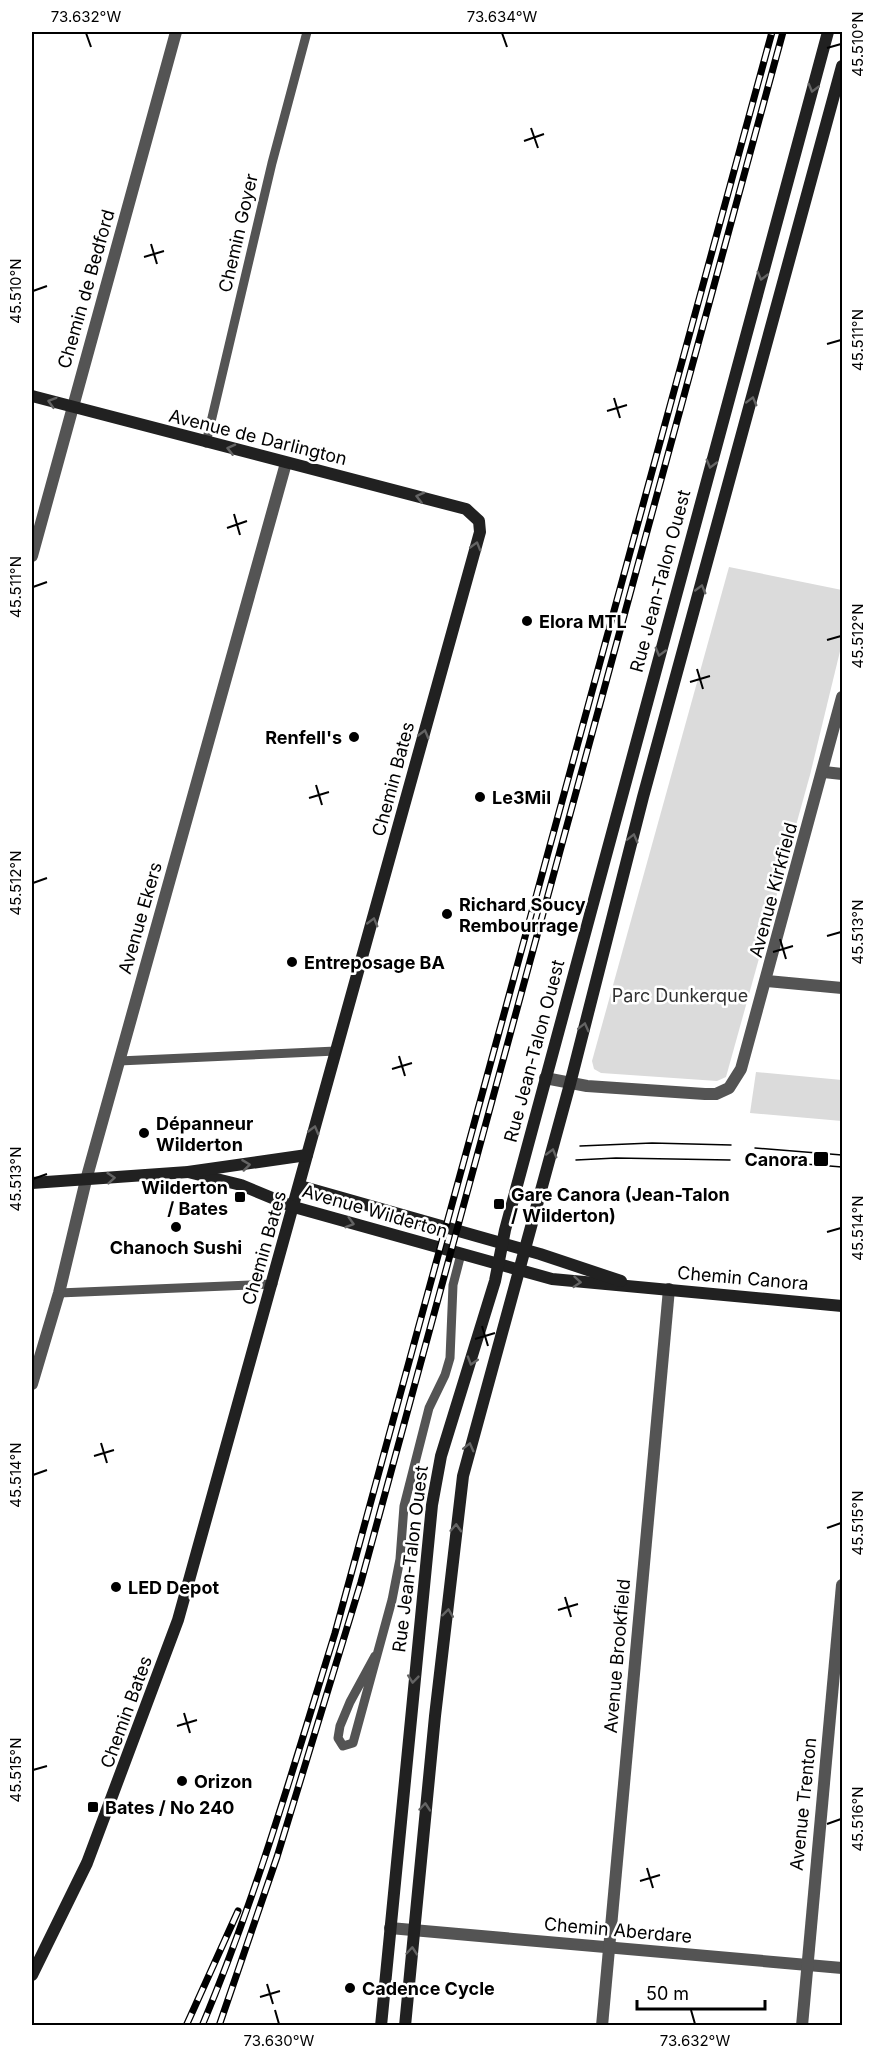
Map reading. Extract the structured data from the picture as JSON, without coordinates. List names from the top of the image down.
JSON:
{
  "streets": {
    "main road": [
      "Avenue de Darlington",
      "Rue Jean-Talon Ouest",
      "Chemin Bates",
      "Avenue Wilderton",
      "Chemin Canora"
    ],
    "street": [
      "Chemin de Bedford",
      "Avenue Kirkfield",
      "Avenue Ekers",
      "Avenue Brookfield",
      "Avenue Trenton",
      "Chemin Aberdare"
    ],
    "lane": ["Chemin Goyer"]
  },
  "crossings": [
    ["Chemin Goyer", "Avenue de Darlington"],
    ["Chemin de Bedford", "Avenue de Darlington"],
    ["Avenue de Darlington", "Chemin Bates"],
    ["Avenue de Darlington", "Avenue Ekers"],
    ["Rue Jean-Talon Ouest", "Avenue Wilderton"],
    ["Rue Jean-Talon Ouest", "Chemin Aberdare"],
    ["Chemin Bates", "Avenue Wilderton"],
    ["Avenue Ekers", "Avenue Wilderton"],
    ["Avenue Wilderton", "Chemin Canora"],
    ["Chemin Canora", "Avenue Brookfield"],
    ["Avenue Brookfield", "Chemin Aberdare"],
    ["Avenue Trenton", "Chemin Aberdare"]
  ],
  "one_way": ["Avenue de Darlington", "Chemin Bates"],
  "parks": ["Parc Dunkerque"],
  "places": {
    "other": [
      "Elora MTL",
      "Renfell's",
      "Le3Mil",
      "Richard Soucy Rembourrage",
      "Entreposage BA",
      "Dépanneur Wilderton",
      "Chanoch Sushi",
      "LED Depot",
      "Orizon",
      "Cadence Cycle"
    ],
    "transit": [
      "Canora",
      "Wilderton / Bates",
      "Gare Canora (Jean-Talon / Wilderton)",
      "Bates / No 240"
    ]
  },
  "scale_bar": "50 m",
  "coordinates": [
    "73.632°W",
    "73.634°W",
    "45.510°N",
    "45.511°N",
    "45.512°N",
    "45.513°N",
    "45.514°N",
    "45.515°N",
    "45.516°N",
    "73.630°W"
  ]
}
